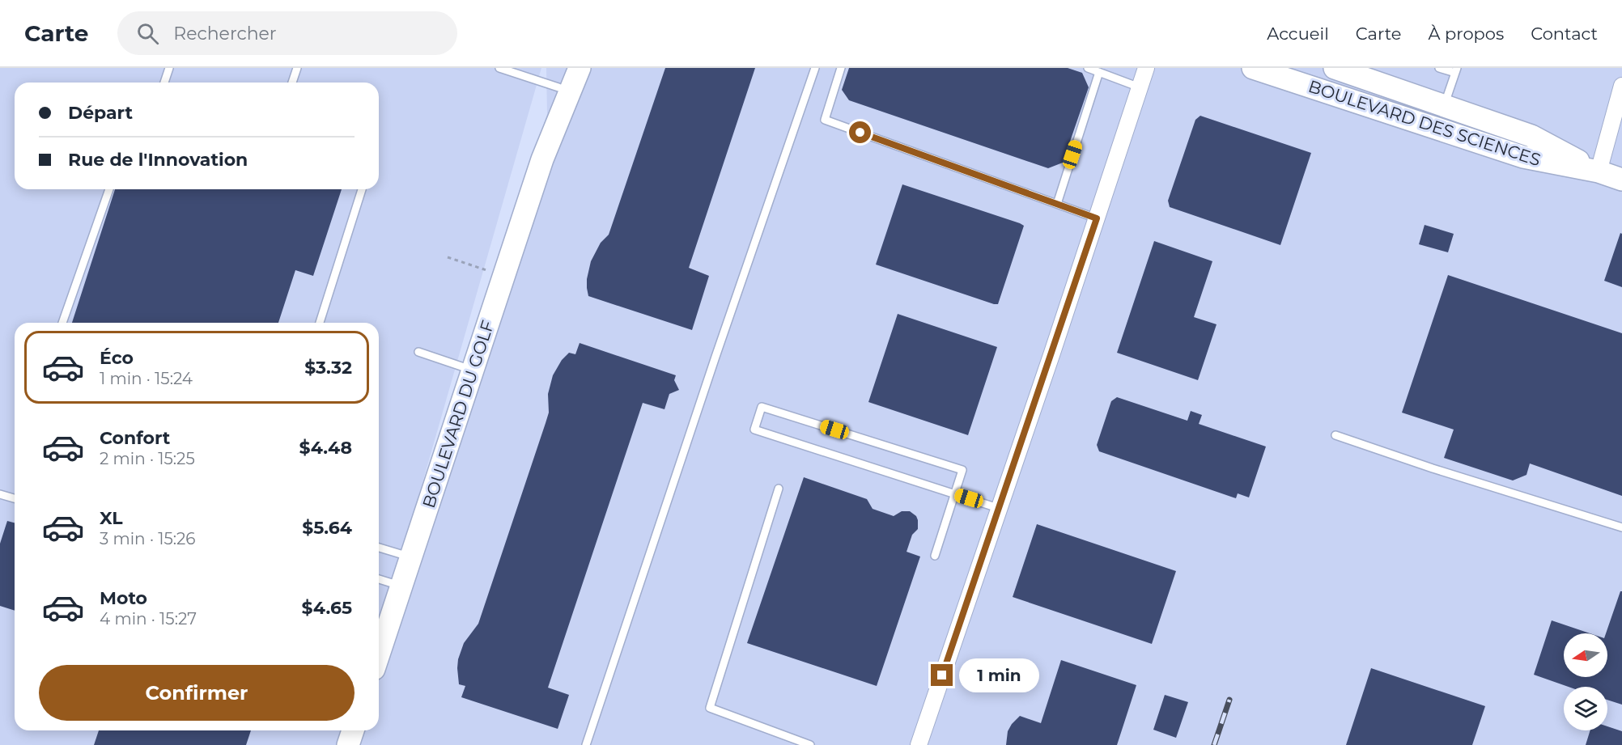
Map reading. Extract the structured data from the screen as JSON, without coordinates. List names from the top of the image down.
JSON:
{
  "streets": {
    "street": ["BOULEVARD DES SCIENCES", "BOULEVARD DU GOLF"]
  },
  "north": "left",
  "page": {
    "header": "Carte",
    "search": "Rechercher",
    "nav": [
      "Accueil",
      "Carte",
      "À propos",
      "Contact"
    ],
    "banner": ["Départ", "Rue de l'Innovation"],
    "list": [
      {
        "name": "Éco",
        "note": "1 min · 15:24",
        "value": "$3.32"
      },
      {
        "name": "Confort",
        "note": "2 min · 15:25",
        "value": "$4.48"
      },
      {
        "name": "XL",
        "note": "3 min · 15:26",
        "value": "$5.64"
      },
      {
        "name": "Moto",
        "note": "4 min · 15:27",
        "value": "$4.65"
      }
    ],
    "buttons": "Confirmer",
    "bubble": "1 min"
  }
}
